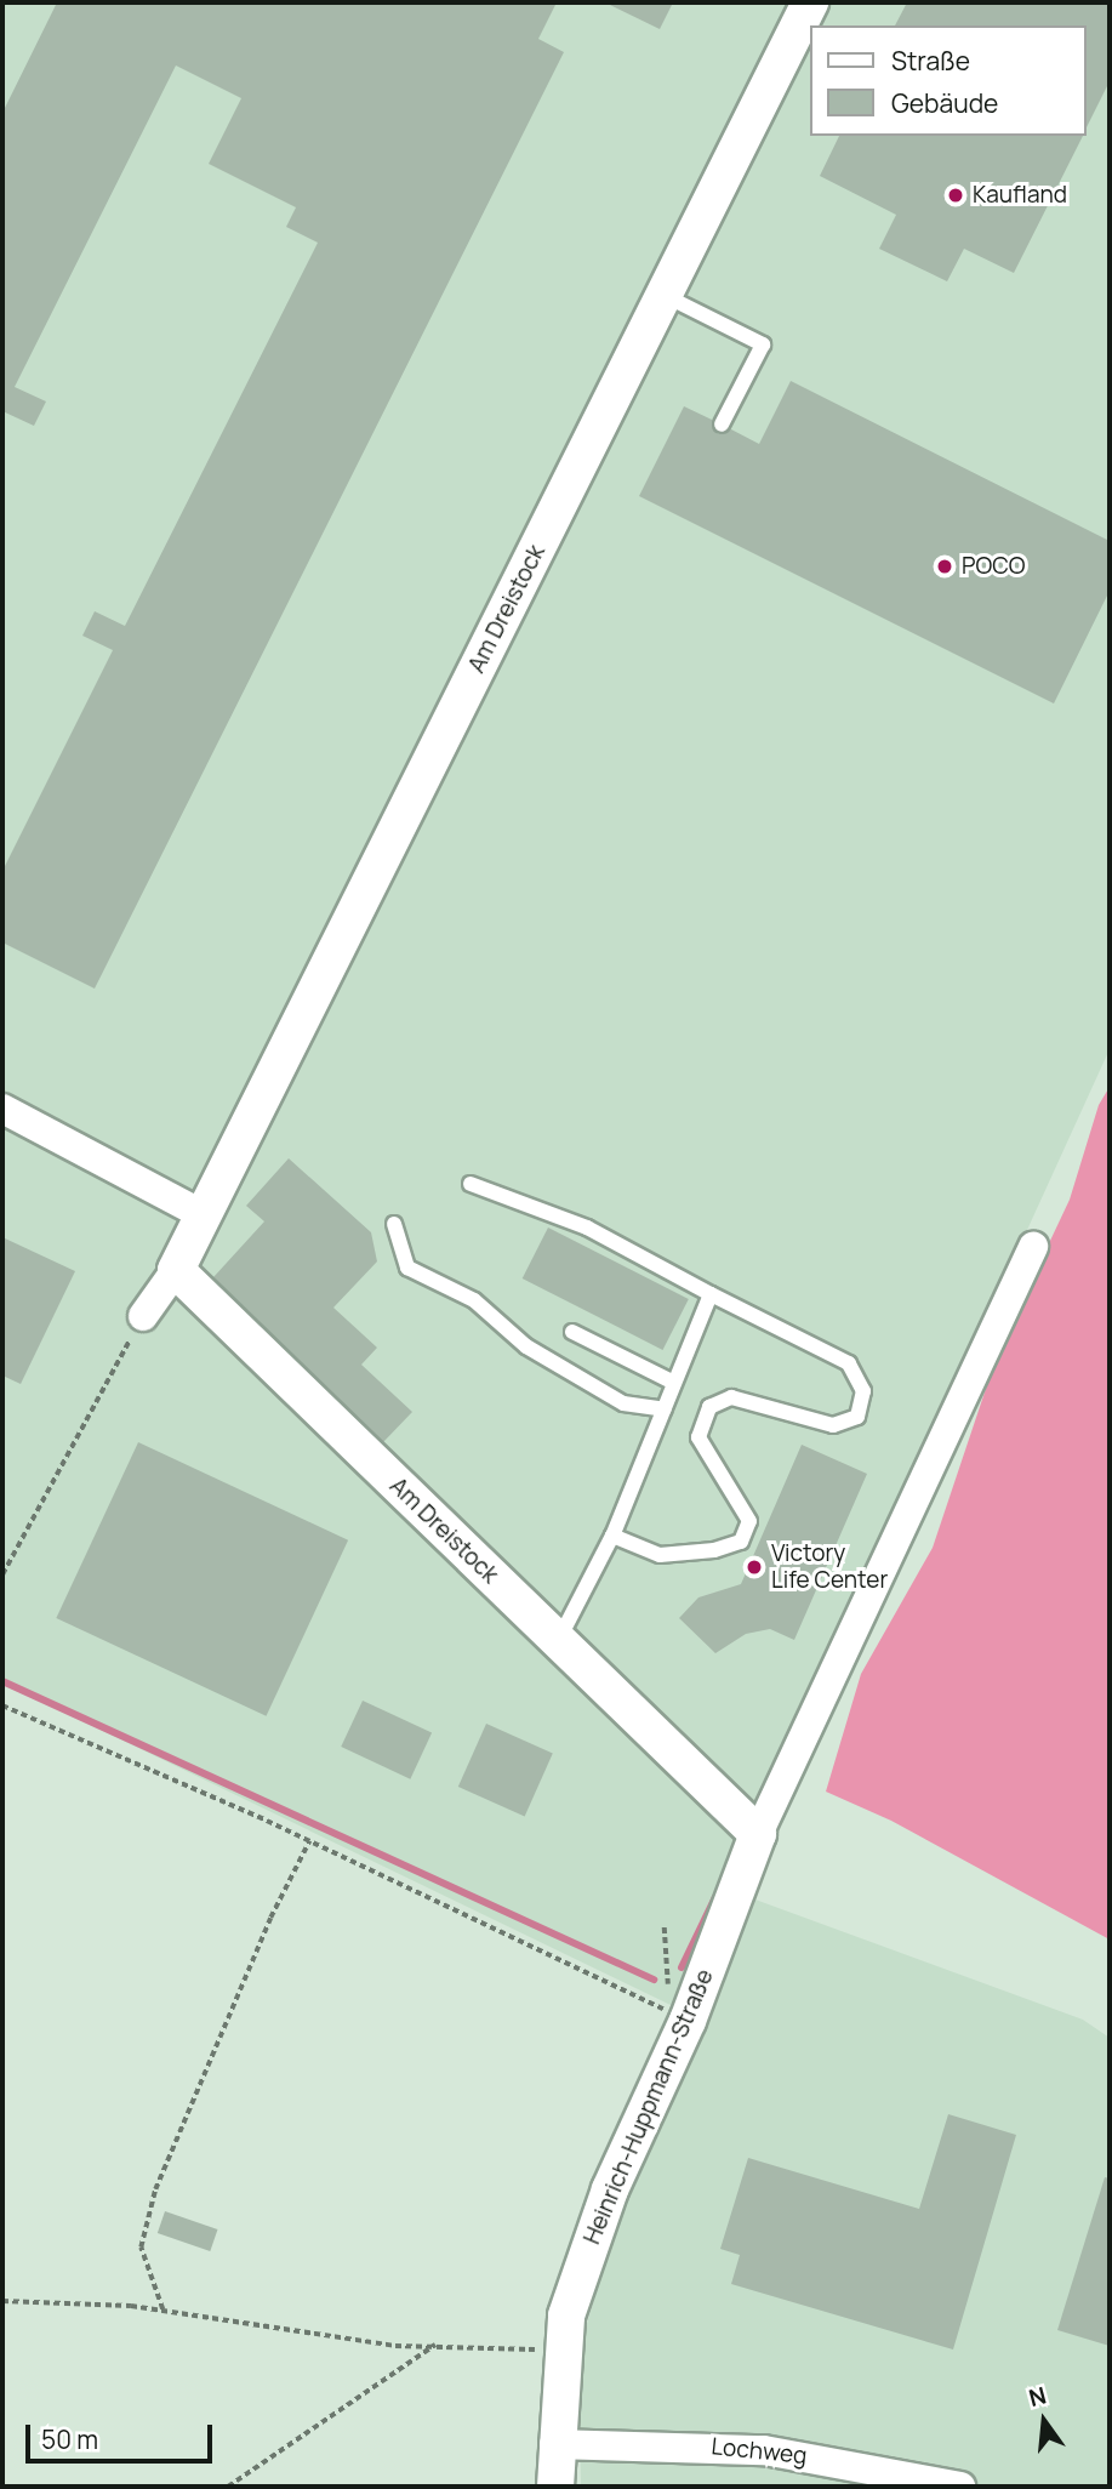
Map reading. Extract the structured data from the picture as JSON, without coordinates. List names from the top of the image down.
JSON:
{
  "streets": {
    "street": ["Am Dreistock", "Heinrich-Huppmann-Straße", "Lochweg"]
  },
  "crossings": [
    ["Am Dreistock", "Heinrich-Huppmann-Straße"],
    ["Heinrich-Huppmann-Straße", "Lochweg"]
  ],
  "places": ["Kaufland", "POCO", "Victory Life Center"],
  "legend": ["Straße", "Gebäude"],
  "scale_bar": "50 m",
  "north": "top"
}
